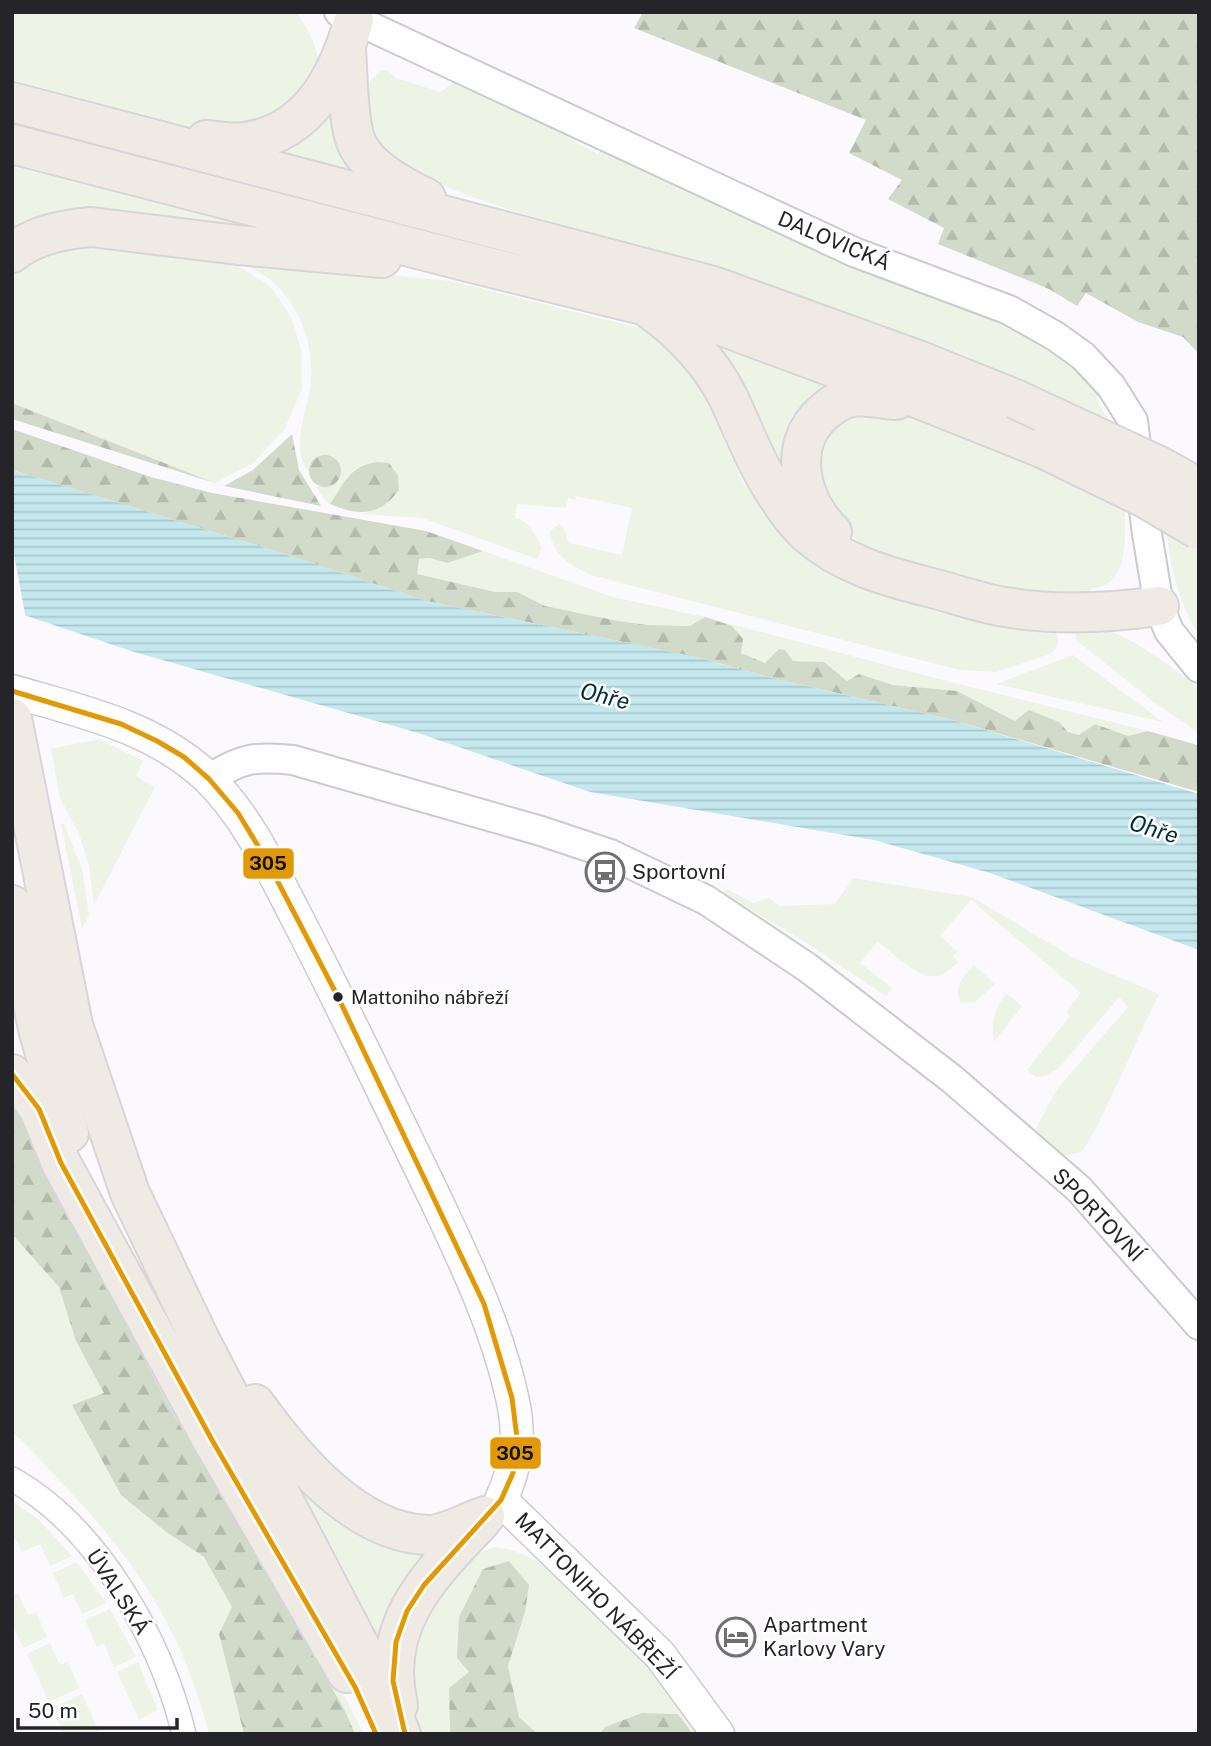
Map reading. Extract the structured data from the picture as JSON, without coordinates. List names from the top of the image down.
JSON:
{
  "streets": {
    "main road": ["MATTONIHO NÁBŘEŽÍ"],
    "street": ["DALOVICKÁ", "SPORTOVNÍ", "ÚVALSKÁ"]
  },
  "crossings": [
    ["SPORTOVNÍ", "MATTONIHO NÁBŘEŽÍ"]
  ],
  "water": ["Ohře"],
  "places": {
    "bus stop": ["Sportovní"],
    "other": ["Mattoniho nábřeží"],
    "hotel": ["Apartment Karlovy Vary"]
  },
  "lines": ["transit line 305"],
  "scale_bar": "50 m"
}
